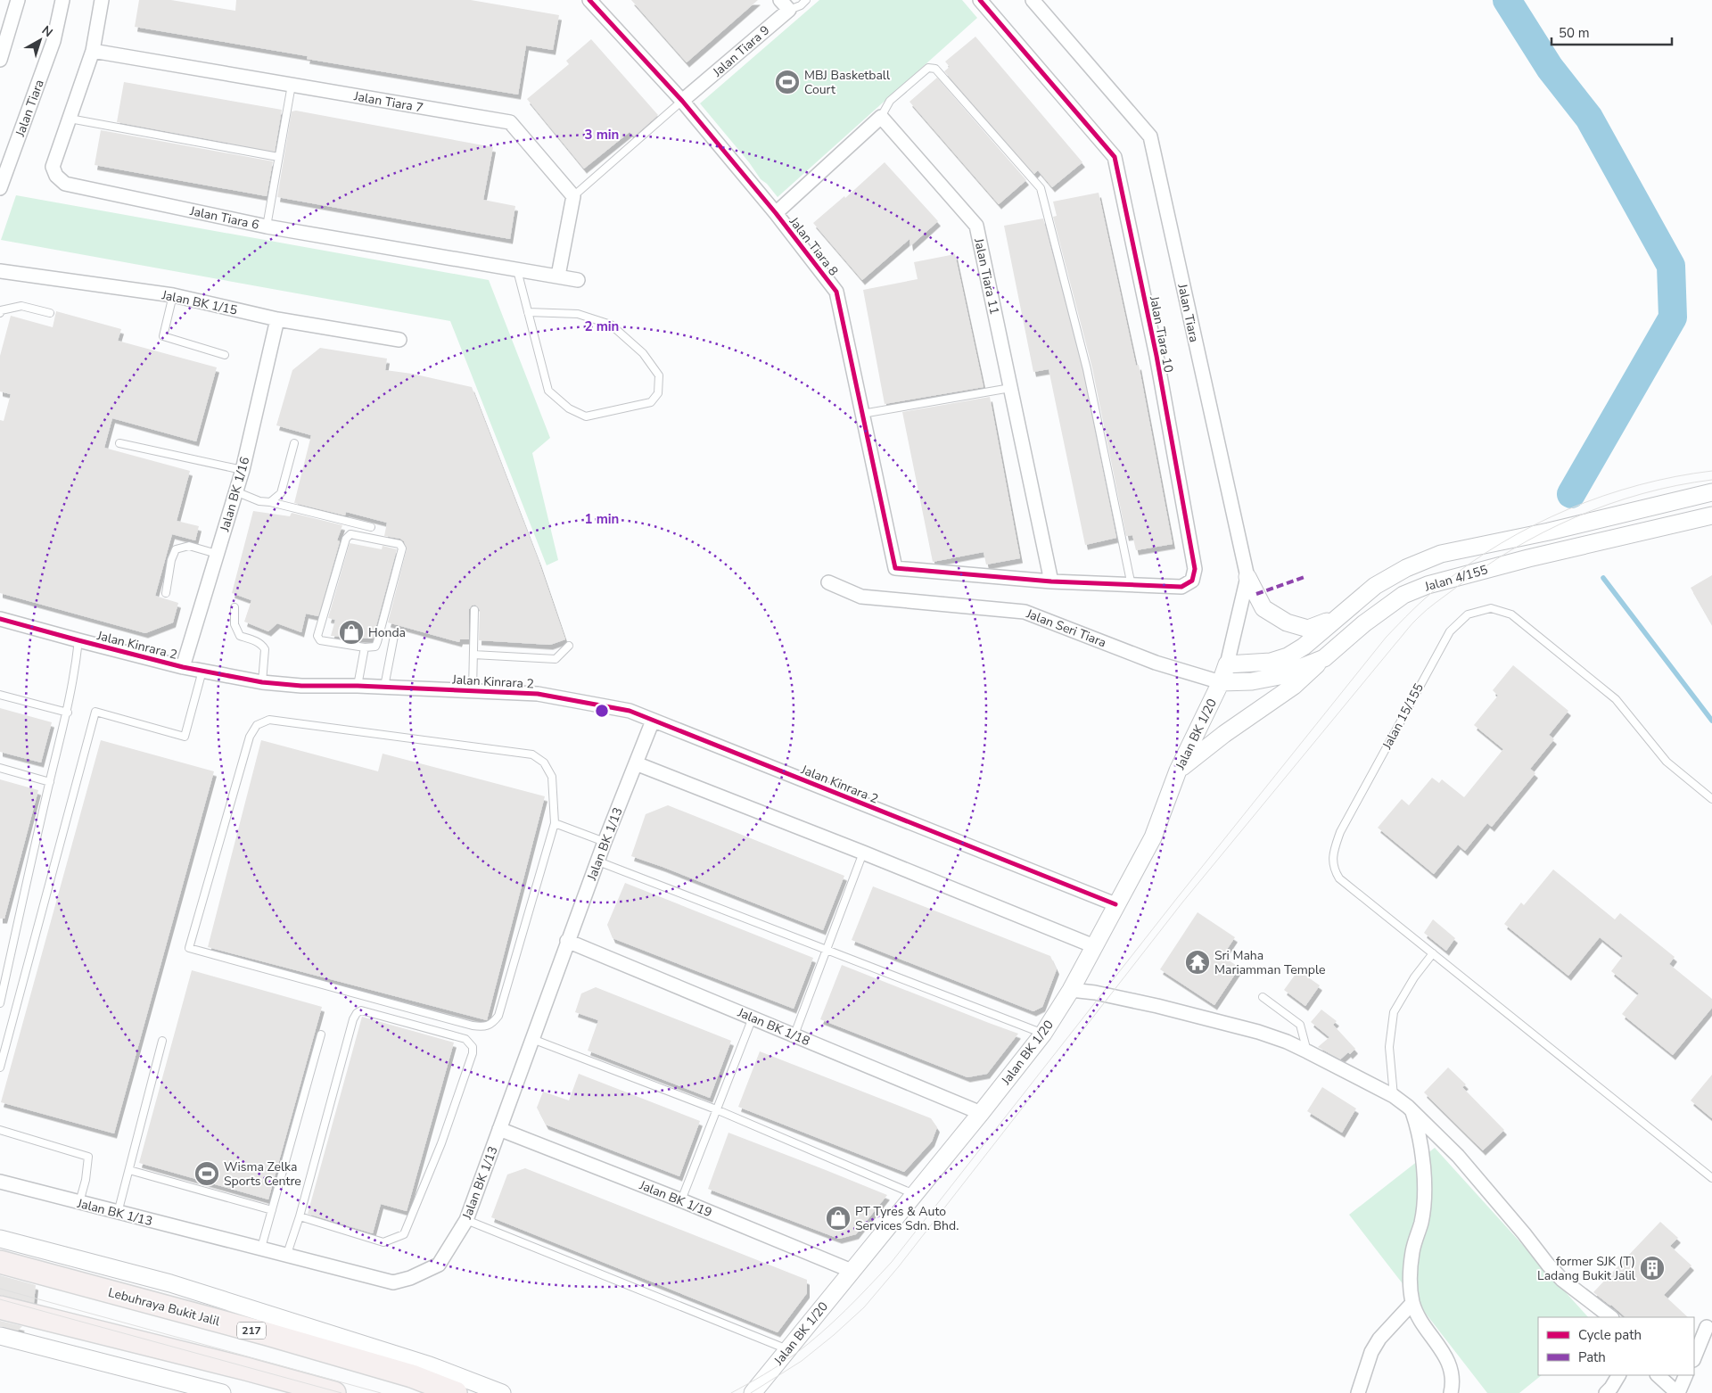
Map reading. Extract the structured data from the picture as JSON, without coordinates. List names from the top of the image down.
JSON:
{
  "streets": {
    "highway": ["Lebuhraya Bukit Jalil", "217"],
    "street": [
      "Jalan Tiara 9",
      "Jalan Tiara 7",
      "Jalan Tiara",
      "Jalan Tiara 6",
      "Jalan Tiara 8",
      "Jalan Tiara 11",
      "Jalan BK 1/15",
      "Jalan Tiara 10",
      "Jalan BK 1/16",
      "Jalan 4/155",
      "Jalan Seri Tiara",
      "Jalan Kinrara 2",
      "Jalan BK 1/20",
      "Jalan BK 1/13",
      "Jalan BK 1/18",
      "Jalan BK 1/19"
    ],
    "lane": ["Jalan 15/155"]
  },
  "crossings": [
    ["Jalan Tiara 9", "Jalan Tiara 8"],
    ["Jalan Tiara 7", "Jalan Tiara 6"],
    ["Jalan Tiara", "Jalan 4/155"],
    ["Jalan Tiara", "Jalan BK 1/20"],
    ["Jalan Tiara 8", "Jalan Tiara 10"],
    ["Jalan Tiara 11", "Jalan Tiara 10"],
    ["Jalan BK 1/15", "Jalan BK 1/16"],
    ["Jalan BK 1/16", "Jalan Kinrara 2"],
    ["Jalan 4/155", "Jalan Seri Tiara"],
    ["Jalan 4/155", "Jalan BK 1/20"],
    ["Jalan Seri Tiara", "Jalan BK 1/20"],
    ["Jalan Kinrara 2", "Jalan BK 1/20"],
    ["Jalan Kinrara 2", "Jalan BK 1/13"],
    ["Jalan BK 1/20", "Jalan BK 1/18"],
    ["Jalan BK 1/20", "Jalan BK 1/19"],
    ["Jalan BK 1/13", "Jalan BK 1/18"],
    ["Jalan BK 1/13", "Jalan BK 1/19"]
  ],
  "places": {
    "sports": ["MBJ Basketball Court", "Wisma Zelka Sports Centre"],
    "shop": ["Honda", "PT Tyres & Auto Services Sdn. Bhd."],
    "temple": ["Sri Maha Mariamman Temple"],
    "building": ["former SJK (T) Ladang Bukit Jalil"]
  },
  "legend": ["Cycle path", "Path"],
  "scale_bar": "50 m",
  "north": "top right",
  "rings": ["3 min", "2 min", "1 min"]
}
